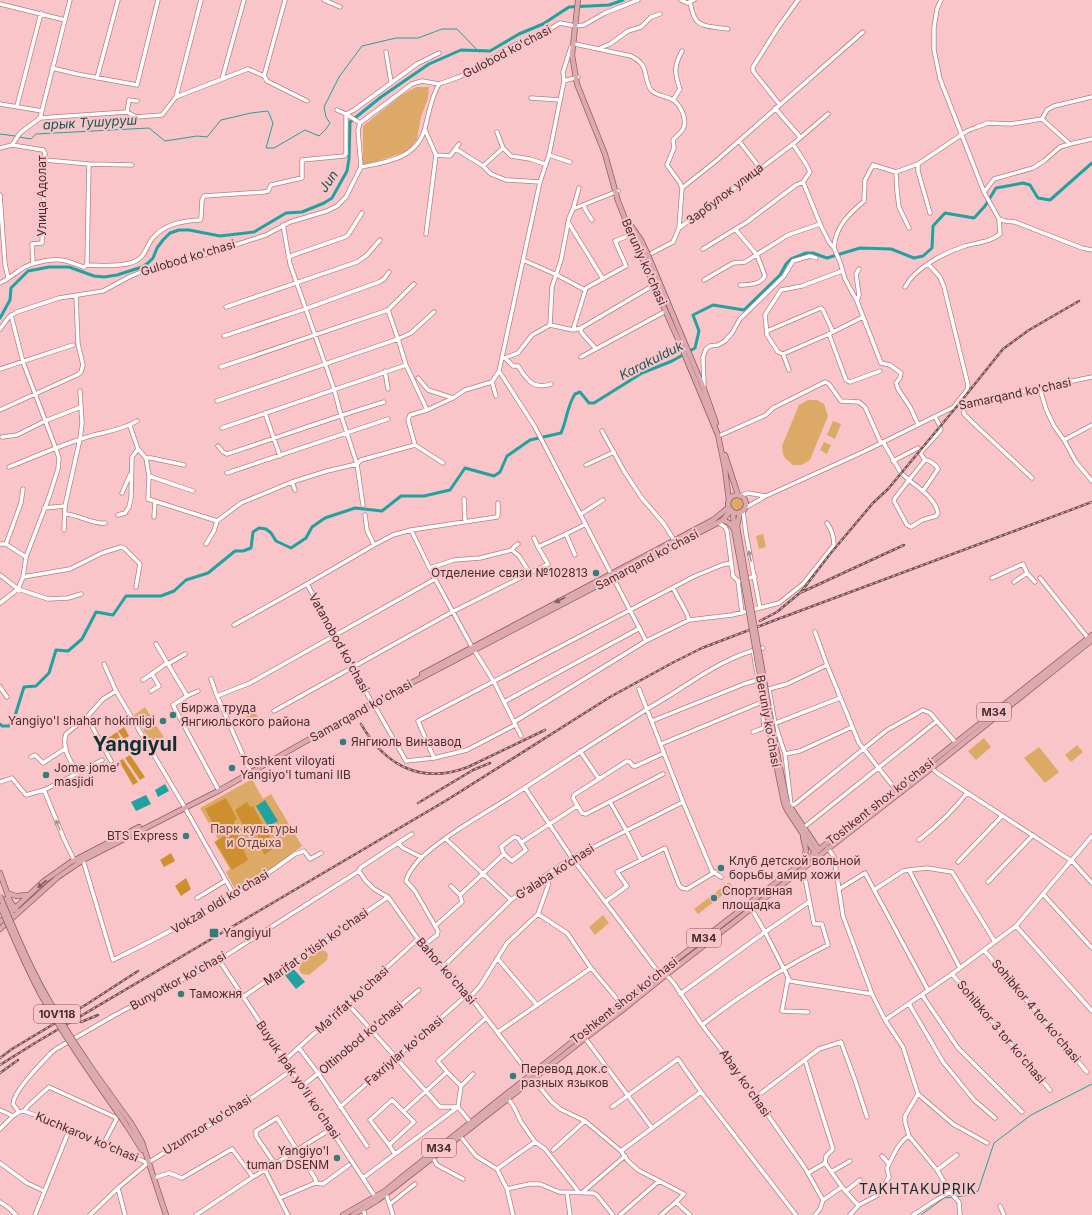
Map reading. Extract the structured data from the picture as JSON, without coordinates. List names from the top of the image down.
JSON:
{
  "streets": {
    "main road": [
      "Beruniy ko'chasi",
      "Samarqand ko'chasi",
      "M34",
      "Toshkent shox ko'chasi",
      "10V118",
      "Kuchkarov ko'chasi"
    ],
    "street": [
      "Gulobod ko'chasi",
      "Зарбулок улица",
      "Улица Адолат",
      "Vatanobod ko'chasi",
      "G’alaba ko’chasi",
      "Vokzal oldi ko'chasi",
      "Marifat o'tish ko'chasi",
      "Bahor ko'chasi",
      "Bunyotkor ko'chasi",
      "Ma'rifat ko'chasi",
      "Sohibkor 4 tor ko'chasi",
      "Sohibkor 3 tor ko'chasi",
      "Oltinobod ko'chasi",
      "Faxriylar ko'chasi",
      "Buyuk Ipak yo'li ko'chasi",
      "Abay ko'chasi",
      "Uzumzor ko'chasi"
    ]
  },
  "crossings": [
    ["Gulobod ko'chasi", "Beruniy ko'chasi"],
    ["Beruniy ko'chasi", "Samarqand ko'chasi"],
    ["Beruniy ko'chasi", "Vatanobod ko'chasi"],
    ["Beruniy ko'chasi", "Toshkent shox ko'chasi"],
    ["Samarqand ko'chasi", "Vatanobod ko'chasi"],
    ["Samarqand ko'chasi", "Vokzal oldi ko'chasi"],
    ["M34", "Toshkent shox ko'chasi"],
    ["M34", "Abay ko'chasi"],
    ["Toshkent shox ko'chasi", "Bahor ko'chasi"],
    ["Toshkent shox ko'chasi", "Buyuk Ipak yo'li ko'chasi"],
    ["Toshkent shox ko'chasi", "Abay ko'chasi"],
    ["G’alaba ko’chasi", "Bahor ko'chasi"],
    ["G’alaba ko’chasi", "Abay ko'chasi"],
    ["Marifat o'tish ko'chasi", "Bahor ko'chasi"],
    ["Marifat o'tish ko'chasi", "Buyuk Ipak yo'li ko'chasi"],
    ["Bahor ko'chasi", "Bunyotkor ko'chasi"],
    ["Bahor ko'chasi", "Ma'rifat ko'chasi"],
    ["Bahor ko'chasi", "Faxriylar ko'chasi"],
    ["Bunyotkor ko'chasi", "Buyuk Ipak yo'li ko'chasi"],
    ["Bunyotkor ko'chasi", "Kuchkarov ko'chasi"],
    ["Ma'rifat ko'chasi", "Buyuk Ipak yo'li ko'chasi"],
    ["10V118", "Uzumzor ko'chasi"],
    ["10V118", "Kuchkarov ko'chasi"],
    ["Oltinobod ko'chasi", "Buyuk Ipak yo'li ko'chasi"],
    ["Buyuk Ipak yo'li ko'chasi", "Uzumzor ko'chasi"],
    ["Uzumzor ko'chasi", "Kuchkarov ko'chasi"]
  ],
  "districts": ["Yangiyul", "TAKHTAKUPRIK"],
  "water": ["арык Тушуруш", "Jun", "Karakulduk"],
  "parks": ["Парк культуры и Отдыха"],
  "places": {
    "other": [
      "Отделение связи №102813",
      "Биржа труда Янгиюльского района",
      "Yangiyo'l shahar hokimligi",
      "Янгиюль Винзавод",
      "Toshkent viloyati Yangiyo'l tumani IIB",
      "Jome jome’ masjidi",
      "BTS Express",
      "Клуб детской вольной борьбы амир хожи",
      "Спортивная площадка",
      "Таможня",
      "Перевод док.с разных языков",
      "Yangiyo'l tuman DSENM"
    ],
    "transit": ["Yangiyul"]
  }
}
